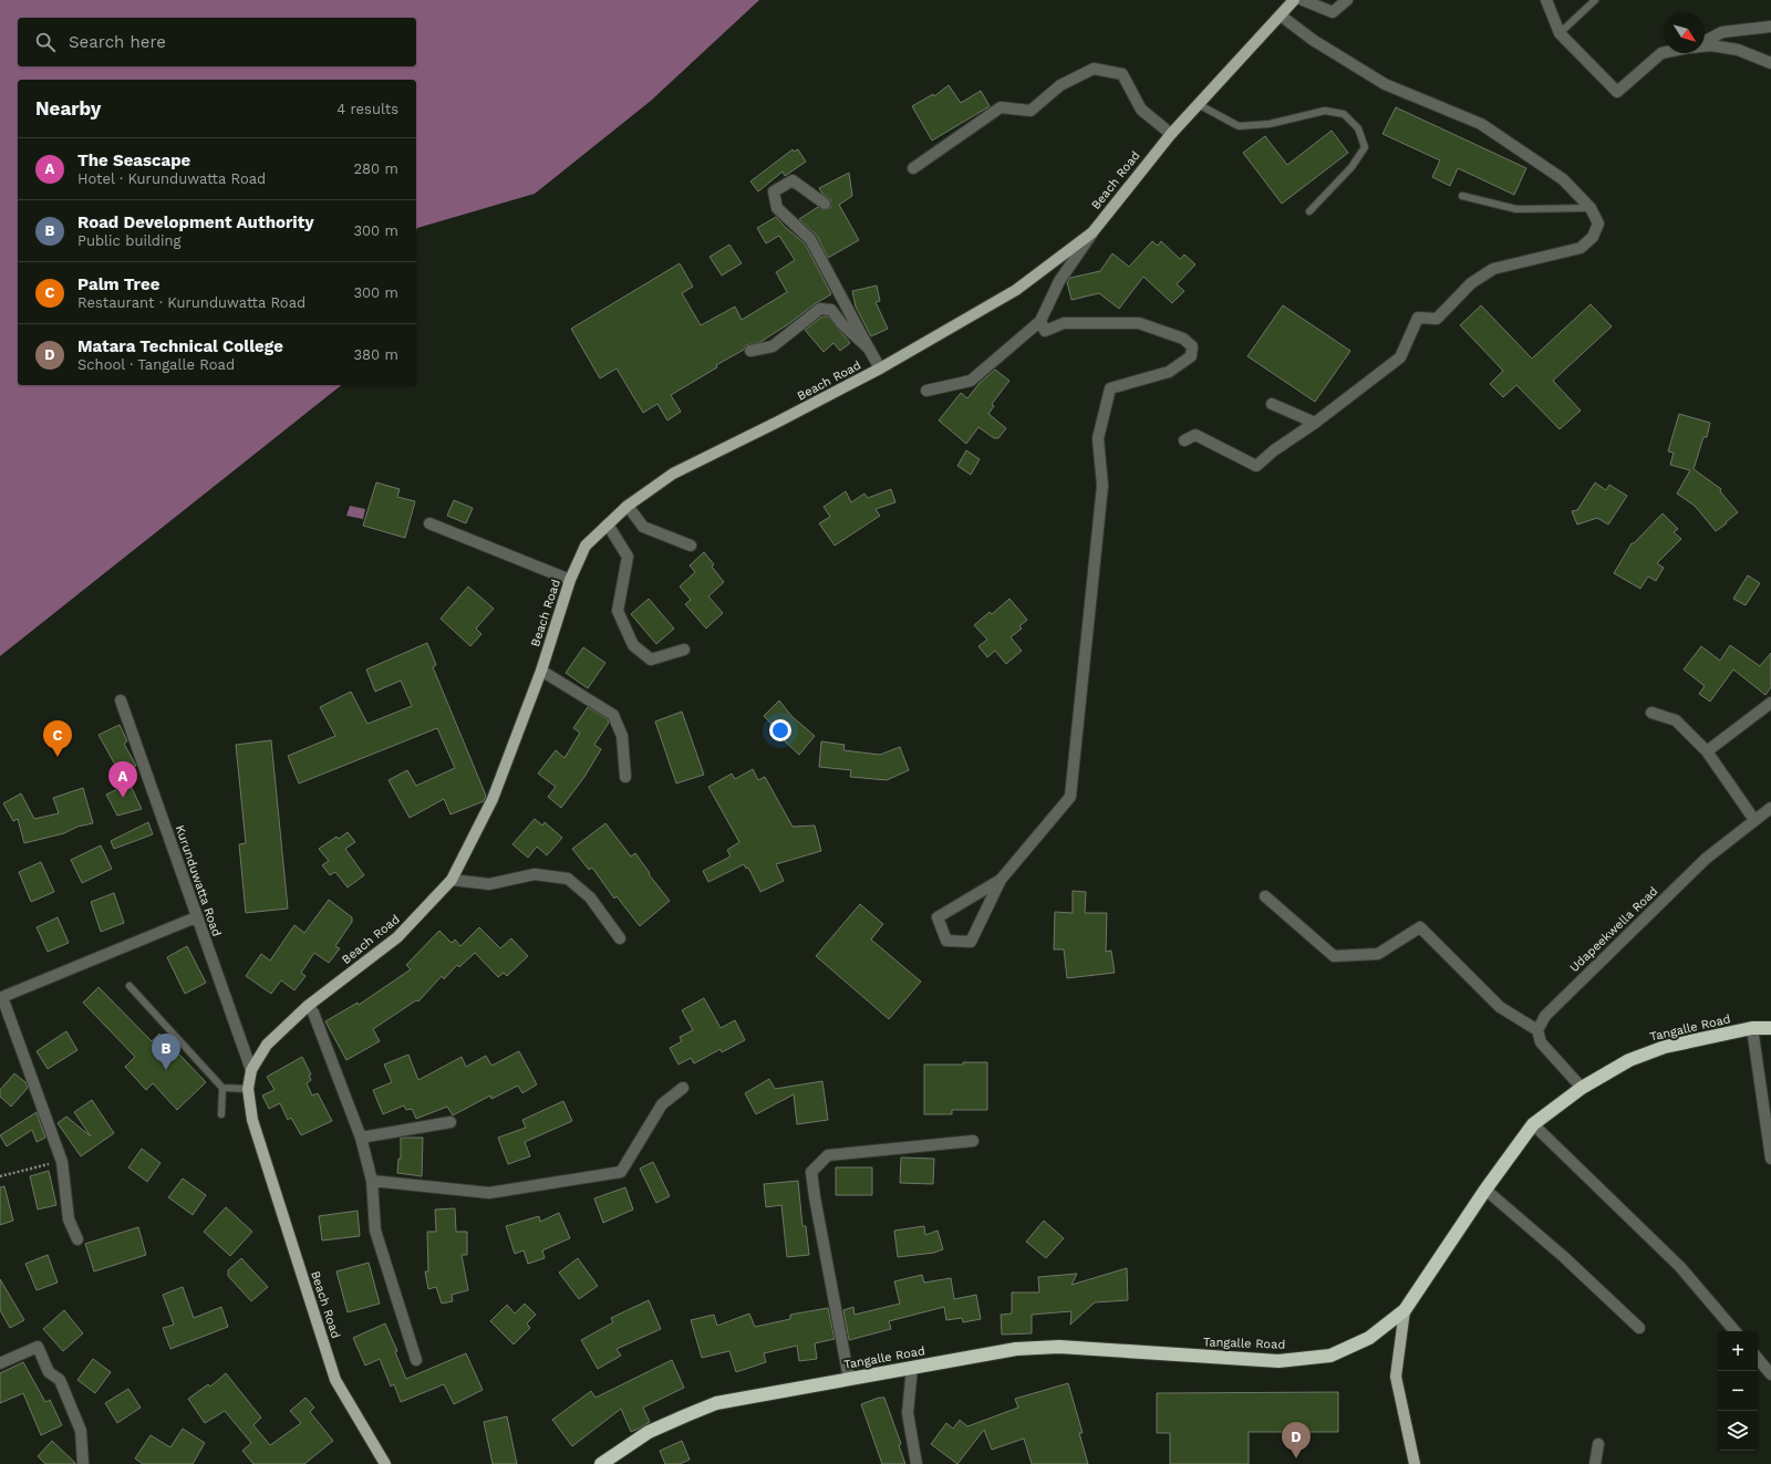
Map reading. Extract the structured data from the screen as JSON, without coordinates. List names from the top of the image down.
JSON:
{
  "streets": {
    "highway": ["Tangalle Road"],
    "main road": ["Beach Road"],
    "street": ["Kurunduwatta Road", "Udapeekwella Road"]
  },
  "crossings": [
    ["Beach Road", "Kurunduwatta Road"]
  ],
  "north": "bottom right",
  "page": {
    "search": "Search here",
    "heading": ["Nearby", "4 results"],
    "list": [
      {
        "mark": "A",
        "name": "The Seascape",
        "note": "Hotel · Kurunduwatta Road",
        "value": "280 m"
      },
      {
        "mark": "B",
        "name": "Road Development Authority",
        "note": "Public building",
        "value": "300 m"
      },
      {
        "mark": "C",
        "name": "Palm Tree",
        "note": "Restaurant · Kurunduwatta Road",
        "value": "300 m"
      },
      {
        "mark": "D",
        "name": "Matara Technical College",
        "note": "School · Tangalle Road",
        "value": "380 m"
      }
    ],
    "pins": [
      "C",
      "A",
      "B",
      "D"
    ],
    "map_buttons": ["+", "−"]
  }
}
